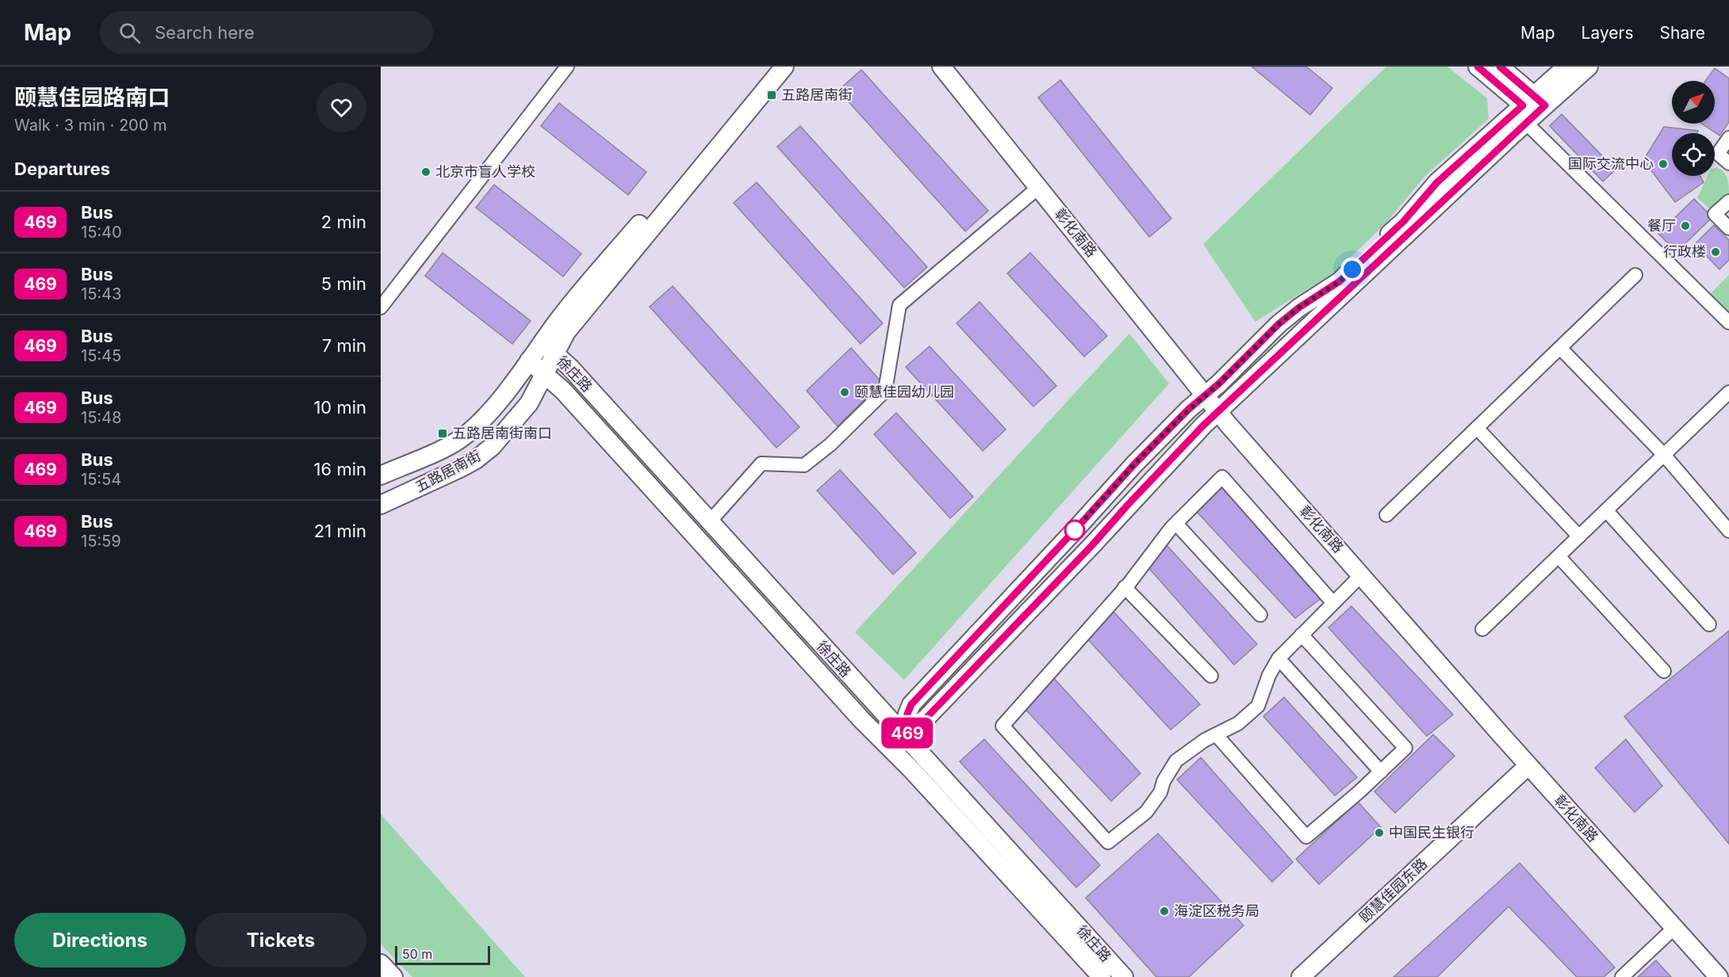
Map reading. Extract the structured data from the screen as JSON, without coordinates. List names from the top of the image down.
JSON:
{
  "streets": {
    "street": [
      "彰化南路",
      "徐庄路",
      "五路居南街",
      "颐慧佳园东路"
    ]
  },
  "crossings": [
    ["彰化南路", "颐慧佳园东路"],
    ["徐庄路", "五路居南街"]
  ],
  "places": {
    "transit": ["五路居南街", "五路居南街南口"],
    "other": [
      "国际交流中心",
      "北京市盲人学校",
      "餐厅",
      "行政楼",
      "颐慧佳园幼儿园",
      "中国民生银行",
      "海淀区税务局"
    ]
  },
  "lines": ["bus line 469"],
  "scale_bar": "50 m",
  "north": "top right",
  "page": {
    "header": "Map",
    "search": "Search here",
    "nav": ["Map", "Layers", "Share"],
    "heading": [
      ["颐慧佳园路南口", "Walk · 3 min · 200 m"],
      "Departures"
    ],
    "on_map": "469",
    "list": [
      {
        "mark": "469",
        "name": "Bus",
        "note": "15:40",
        "value": "2 min"
      },
      {
        "mark": "469",
        "name": "Bus",
        "note": "15:43",
        "value": "5 min"
      },
      {
        "mark": "469",
        "name": "Bus",
        "note": "15:45",
        "value": "7 min"
      },
      {
        "mark": "469",
        "name": "Bus",
        "note": "15:48",
        "value": "10 min"
      },
      {
        "mark": "469",
        "name": "Bus",
        "note": "15:54",
        "value": "16 min"
      },
      {
        "mark": "469",
        "name": "Bus",
        "note": "15:59",
        "value": "21 min"
      }
    ],
    "buttons": ["Directions", "Tickets"],
    "scale": "50 m"
  }
}
